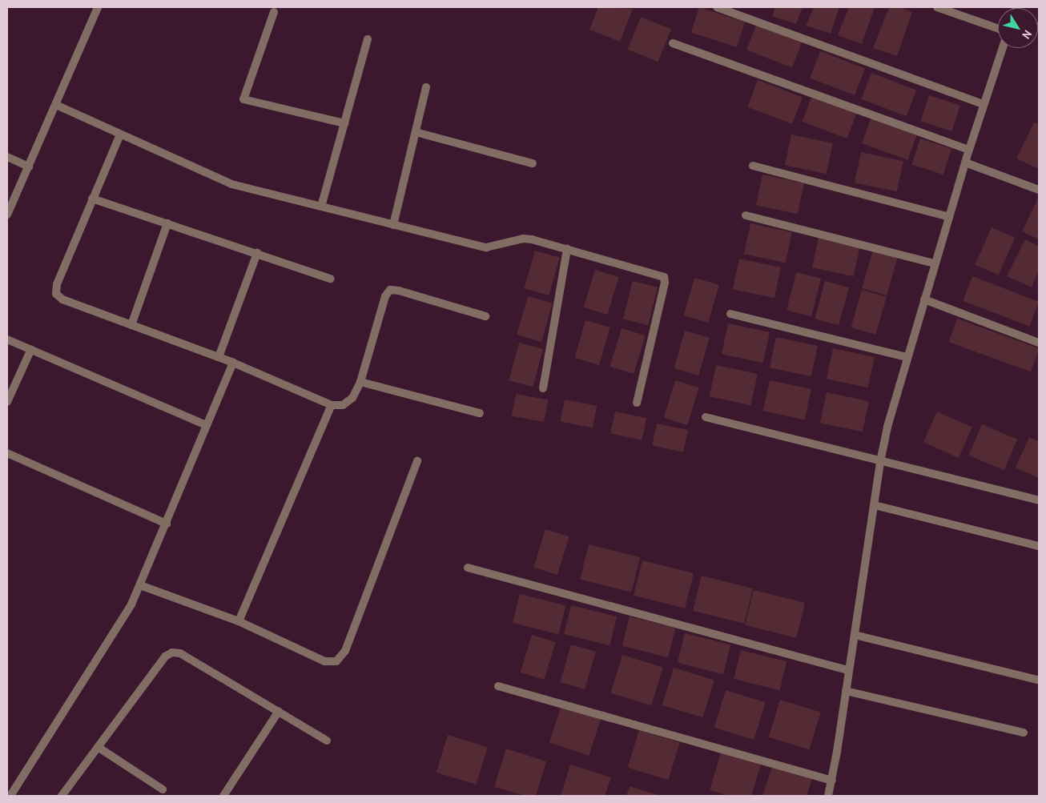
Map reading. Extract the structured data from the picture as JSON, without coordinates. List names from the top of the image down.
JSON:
{
  "north": "bottom right"
}
